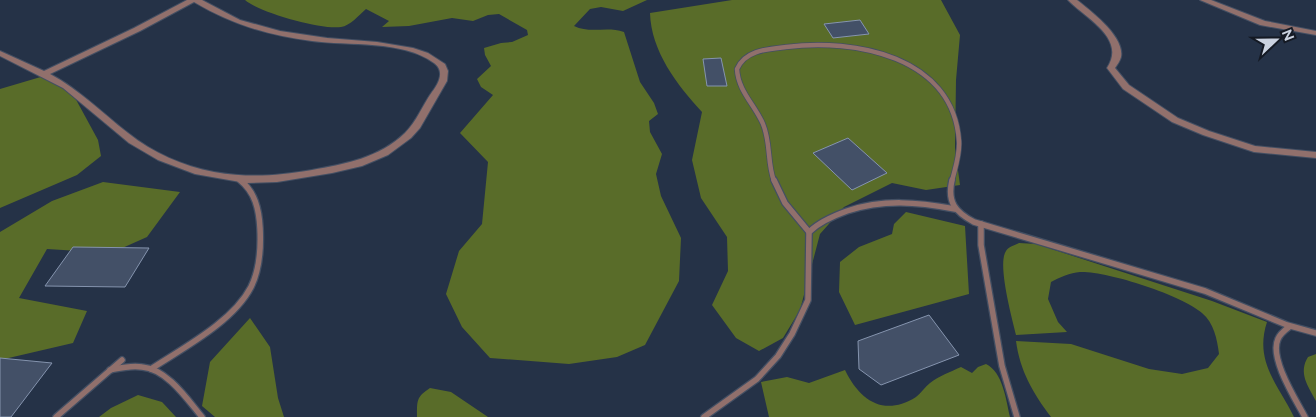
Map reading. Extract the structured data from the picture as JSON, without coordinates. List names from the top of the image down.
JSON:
{
  "north": "right"
}
